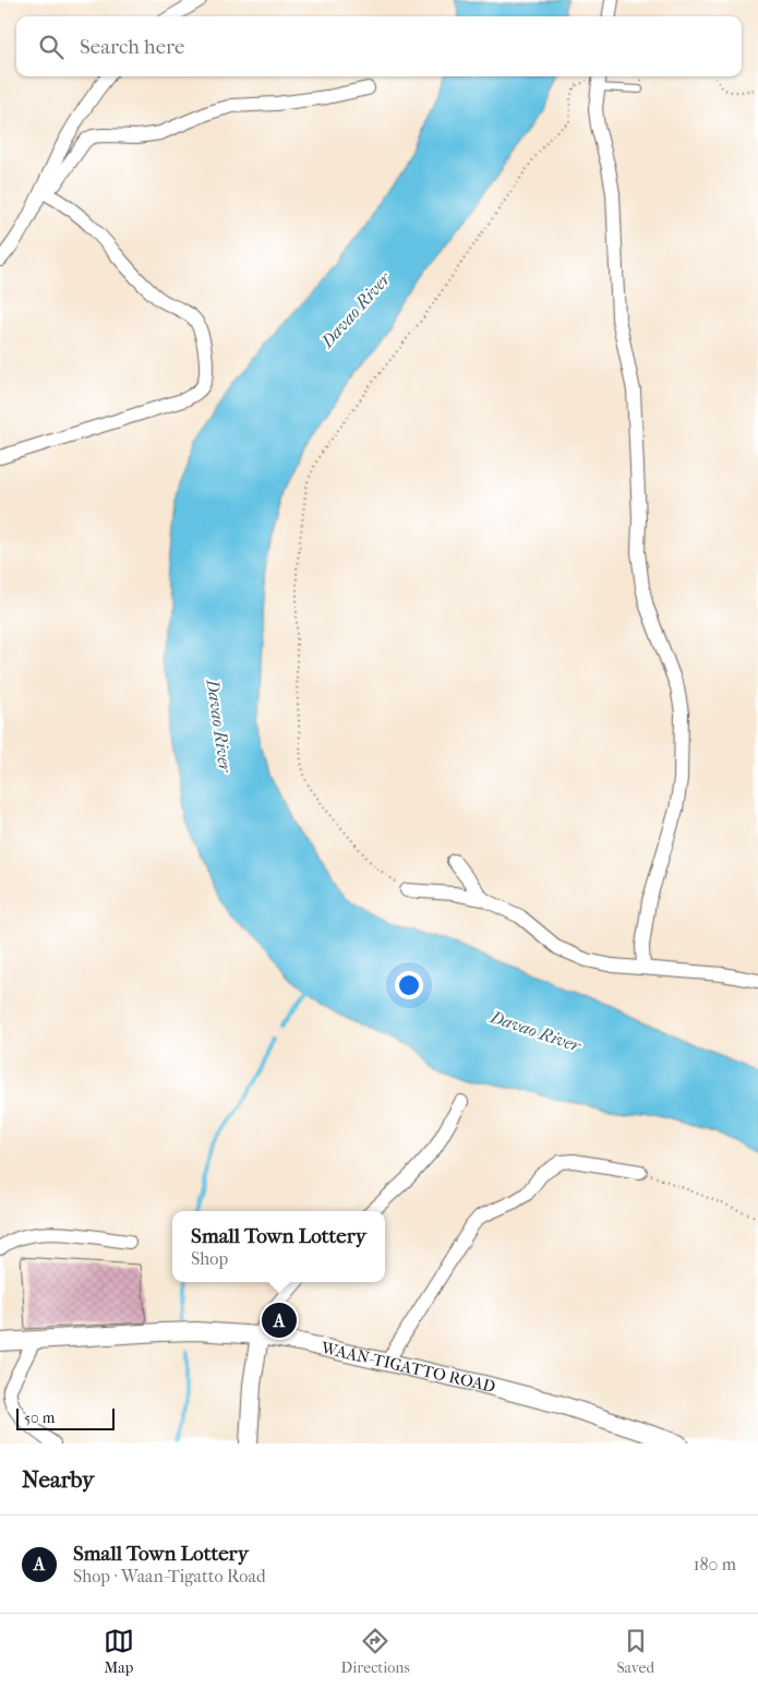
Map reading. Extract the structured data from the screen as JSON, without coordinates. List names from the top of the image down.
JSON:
{
  "streets": {
    "street": ["WAAN-TIGATTO ROAD"]
  },
  "water": ["Davao River"],
  "scale_bar": "50 m",
  "page": {
    "search": "Search here",
    "popup": ["Small Town Lottery", "Shop"],
    "pins": "A",
    "scale": "50 m",
    "heading": "Nearby",
    "list": [
      {
        "mark": "A",
        "name": "Small Town Lottery",
        "note": "Shop · Waan-Tigatto Road",
        "value": "180 m"
      }
    ],
    "nav": ["Map", "Directions", "Saved"]
  }
}
